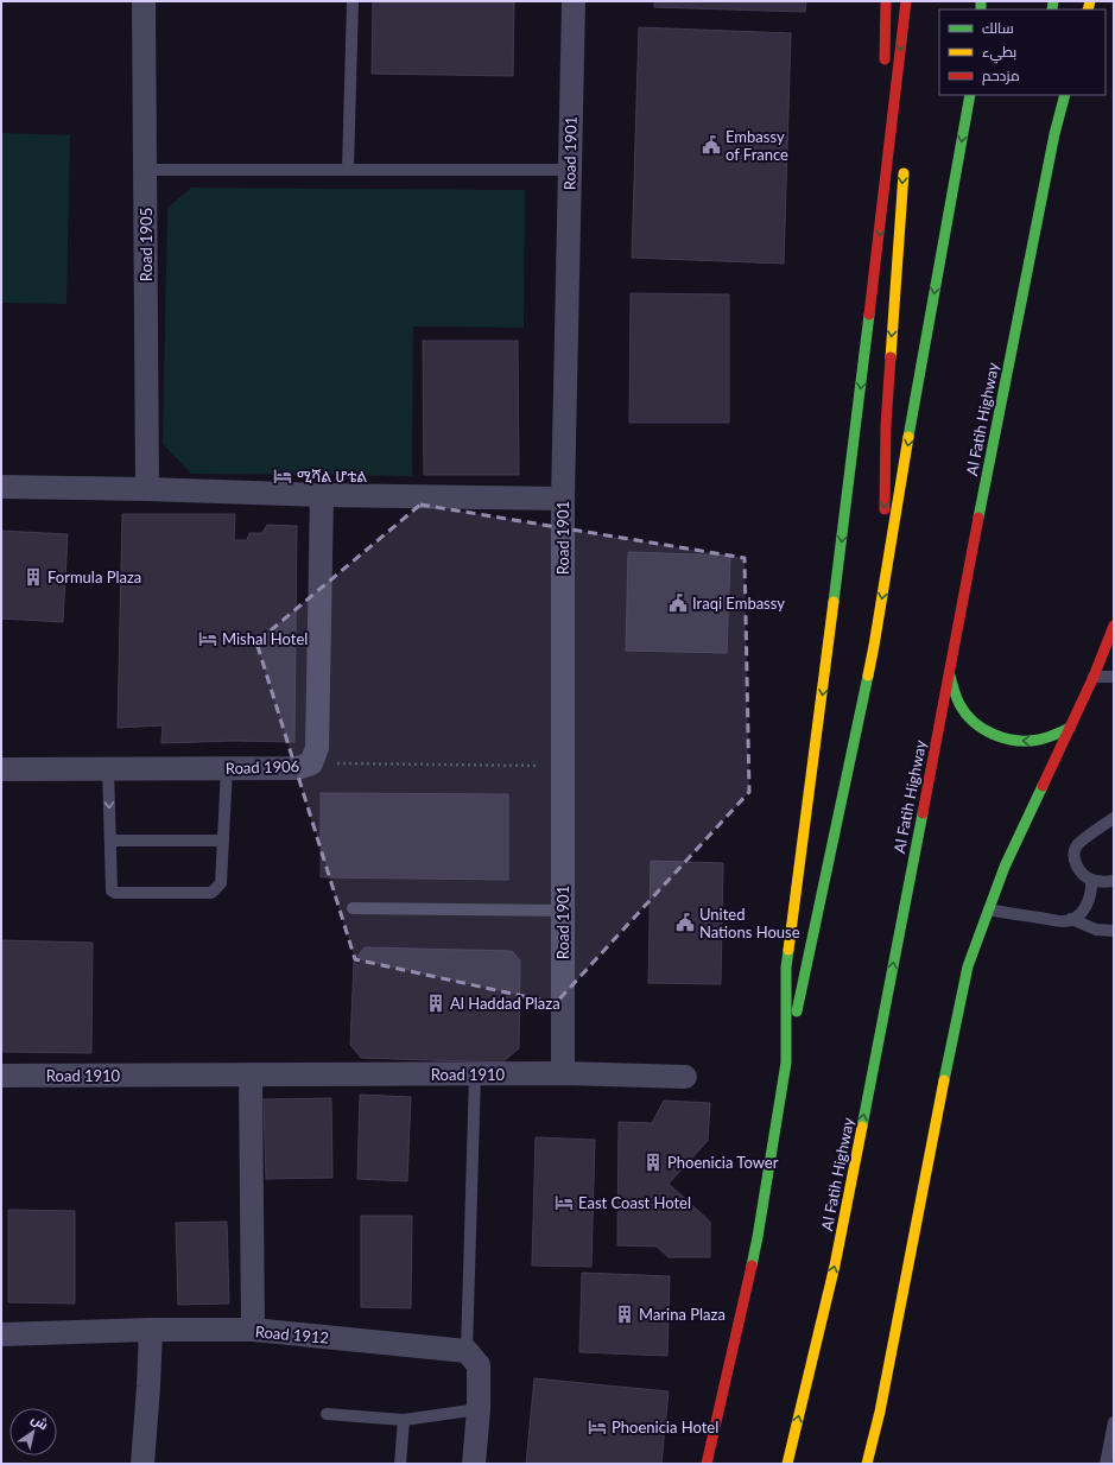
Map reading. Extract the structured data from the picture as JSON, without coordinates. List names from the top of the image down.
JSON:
{
  "streets": {
    "main road": ["Al Fatih Highway"],
    "street": [
      "Road 1901",
      "Road 1905",
      "Road 1906",
      "Road 1910",
      "Road 1912"
    ]
  },
  "crossings": [
    ["Road 1901", "Road 1910"]
  ],
  "places": {
    "public building": ["Embassy of France", "Iraqi Embassy", "United Nations House"],
    "hotel": [
      "ሚሻል ሆቴል",
      "Mishal Hotel",
      "East Coast Hotel",
      "Phoenicia Hotel"
    ],
    "building": [
      "Formula Plaza",
      "Al Haddad Plaza",
      "Phoenicia Tower",
      "Marina Plaza"
    ]
  },
  "legend": ["سالك", "بطيء", "مزدحم"],
  "north": "top right"
}
